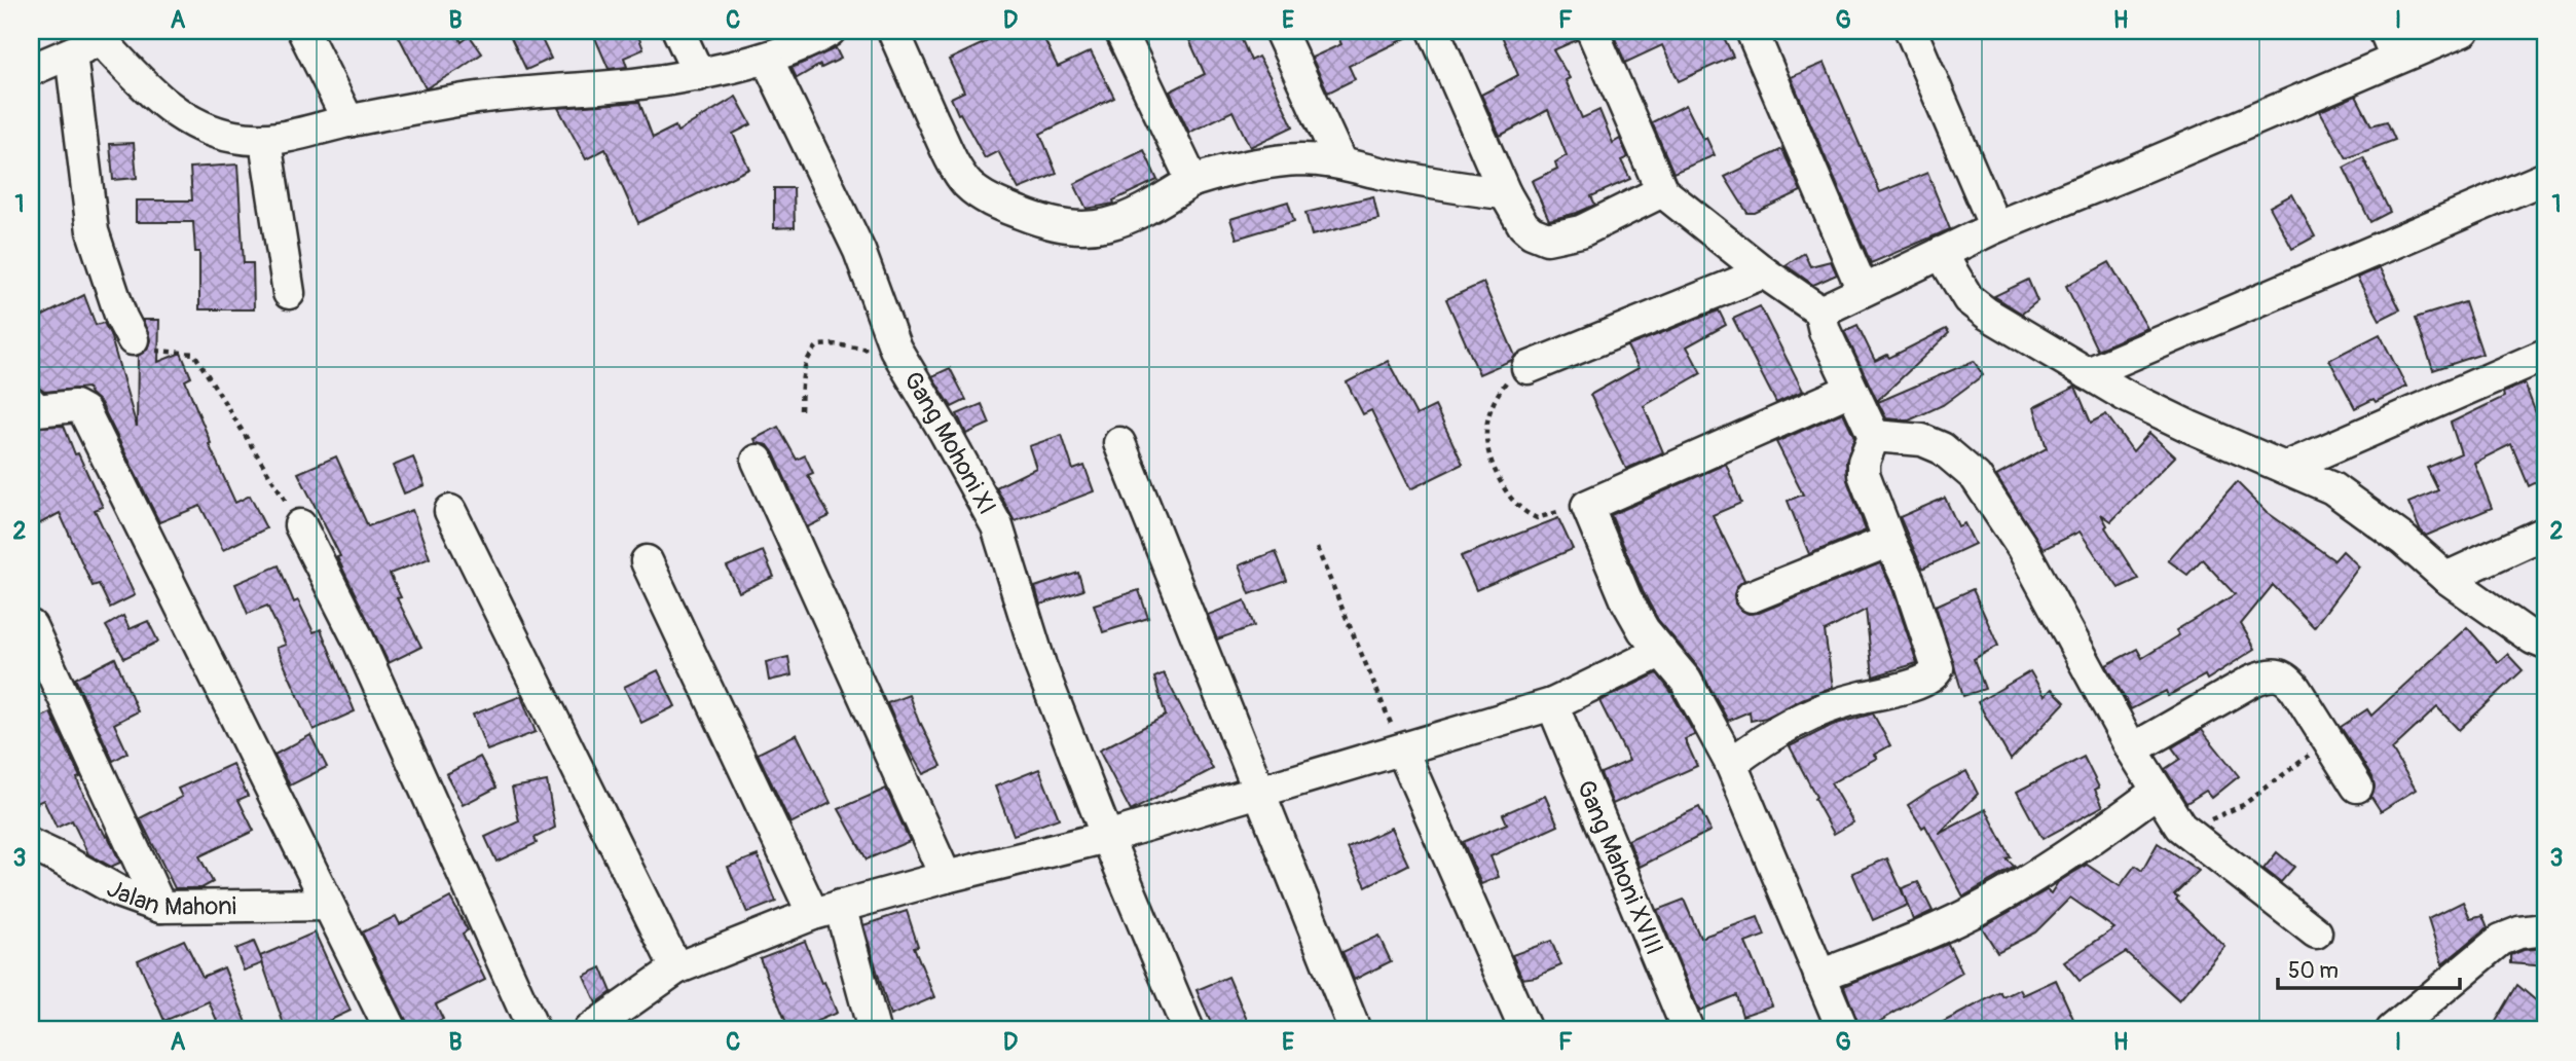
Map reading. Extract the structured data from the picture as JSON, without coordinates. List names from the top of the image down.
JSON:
{
  "streets": {
    "street": ["Gang Mohoni XI", "Gang Mahoni XVIII", "Jalan Mahoni"]
  },
  "scale_bar": "50 m",
  "grid": {
    "columns": [
      "A",
      "B",
      "C",
      "D",
      "E",
      "F",
      "G",
      "H",
      "I"
    ],
    "rows": ["1", "2", "3"]
  }
}
